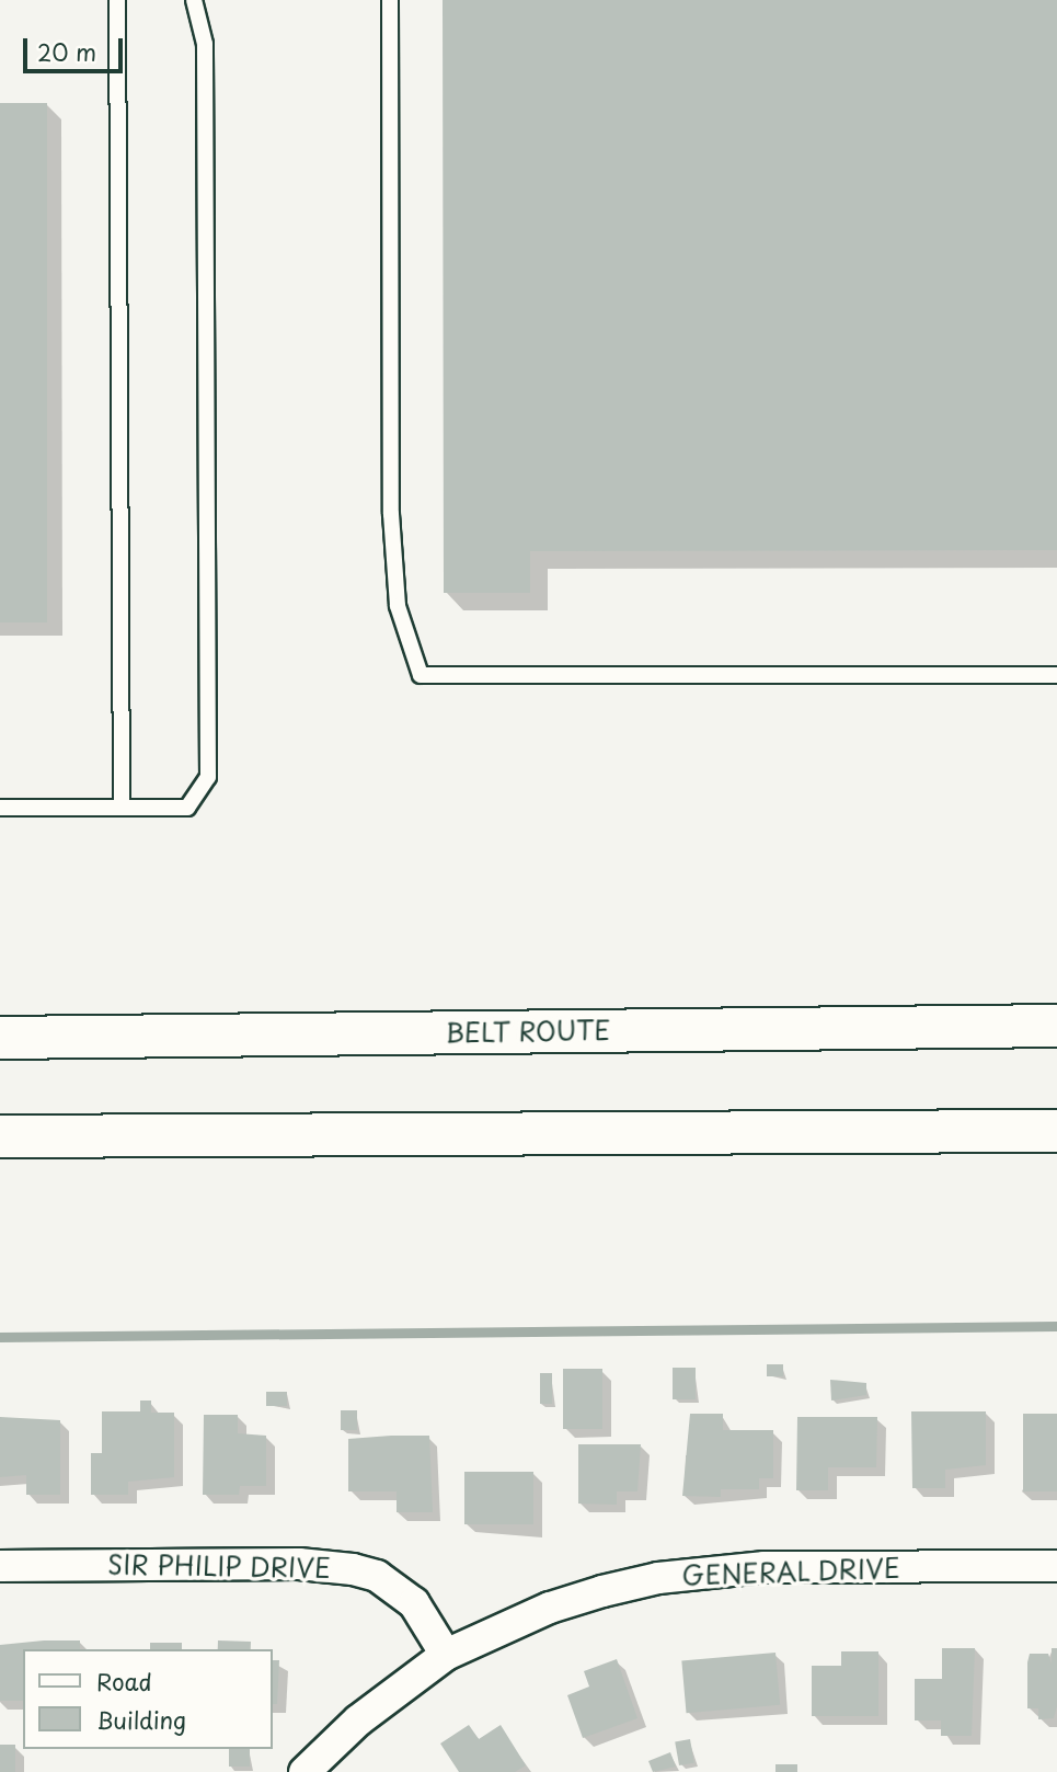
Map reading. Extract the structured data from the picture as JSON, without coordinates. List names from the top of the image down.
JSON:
{
  "streets": {
    "highway": ["BELT ROUTE"],
    "street": ["SIR PHILIP DRIVE", "GENERAL DRIVE"]
  },
  "crossings": [
    ["SIR PHILIP DRIVE", "GENERAL DRIVE"]
  ],
  "legend": ["Road", "Building"],
  "scale_bar": "20 m"
}
